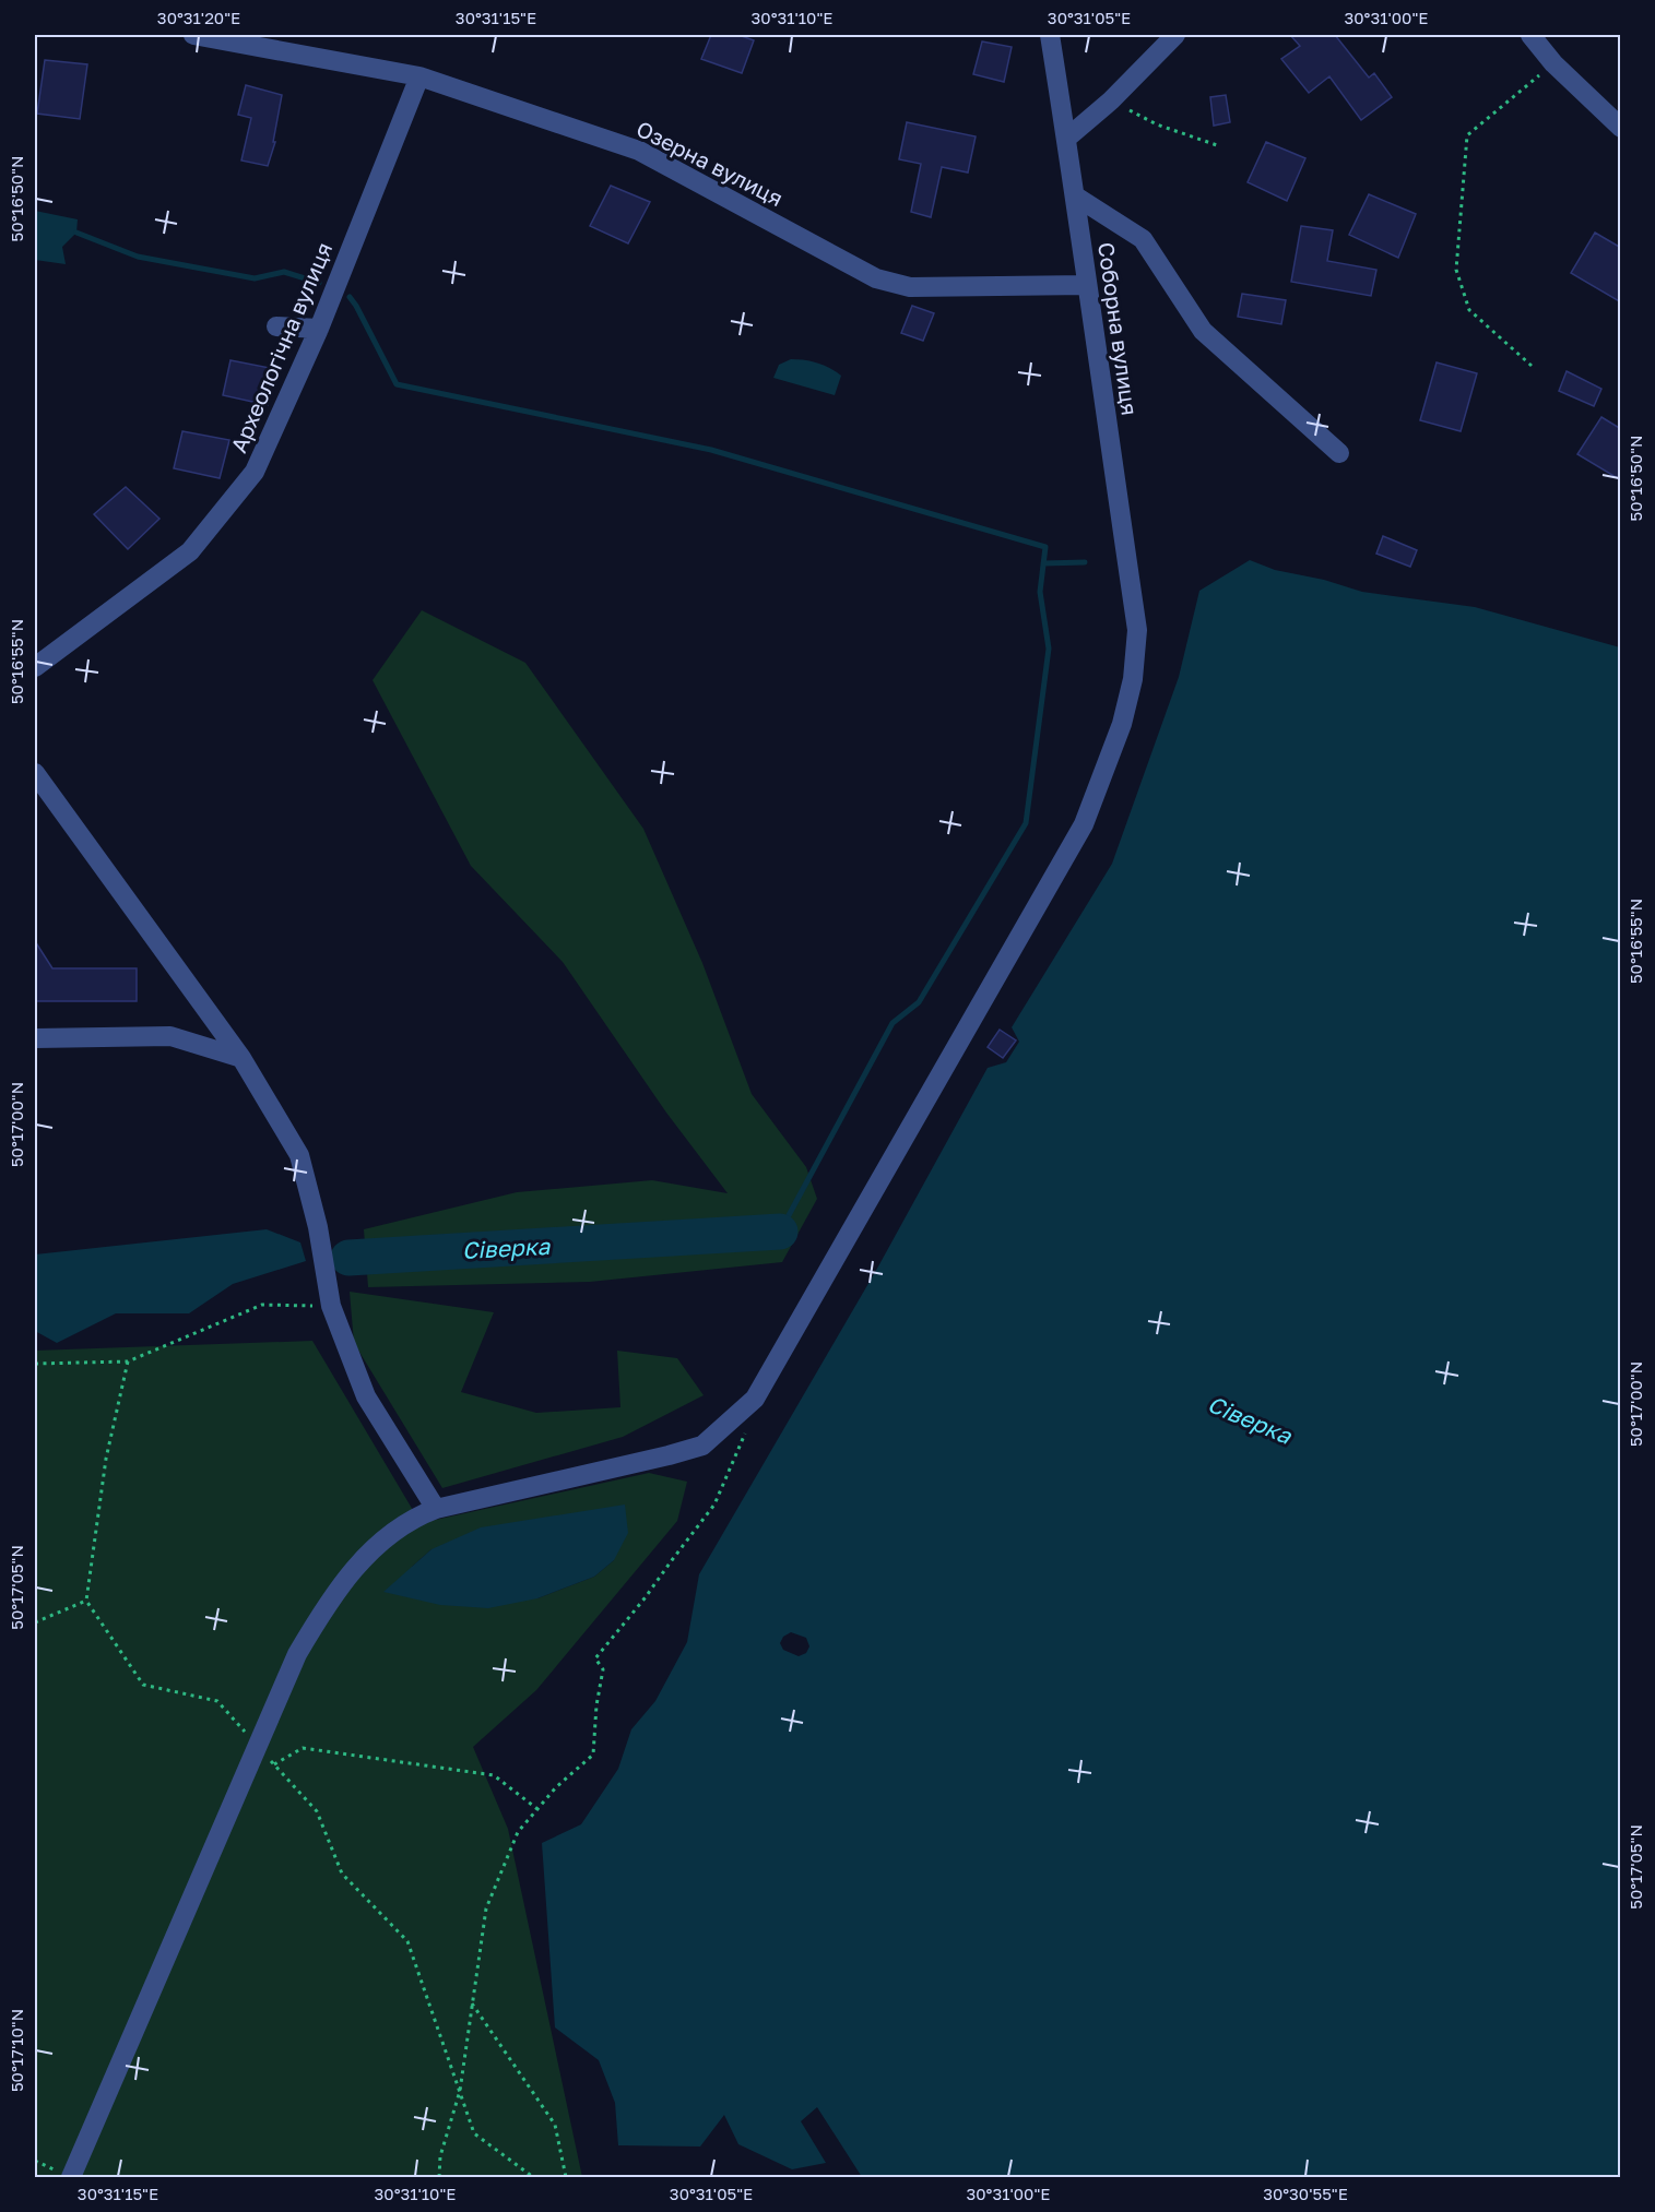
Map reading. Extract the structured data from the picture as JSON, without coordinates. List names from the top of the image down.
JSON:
{
  "streets": {
    "street": ["Озерна вулиця", "Соборна вулиця", "Археологічна вулиця"]
  },
  "crossings": [
    ["Озерна вулиця", "Соборна вулиця"],
    ["Озерна вулиця", "Археологічна вулиця"]
  ],
  "water": ["Сіверка"],
  "coordinates": [
    "30°31'20\"E",
    "30°31'15\"E",
    "30°31'10\"E",
    "30°31'05\"E",
    "30°31'00\"E",
    "50°16'50\"N",
    "50°16'55\"N",
    "50°17'00\"N",
    "50°17'05\"N",
    "50°17'10\"N",
    "30°30'55\"E"
  ]
}
